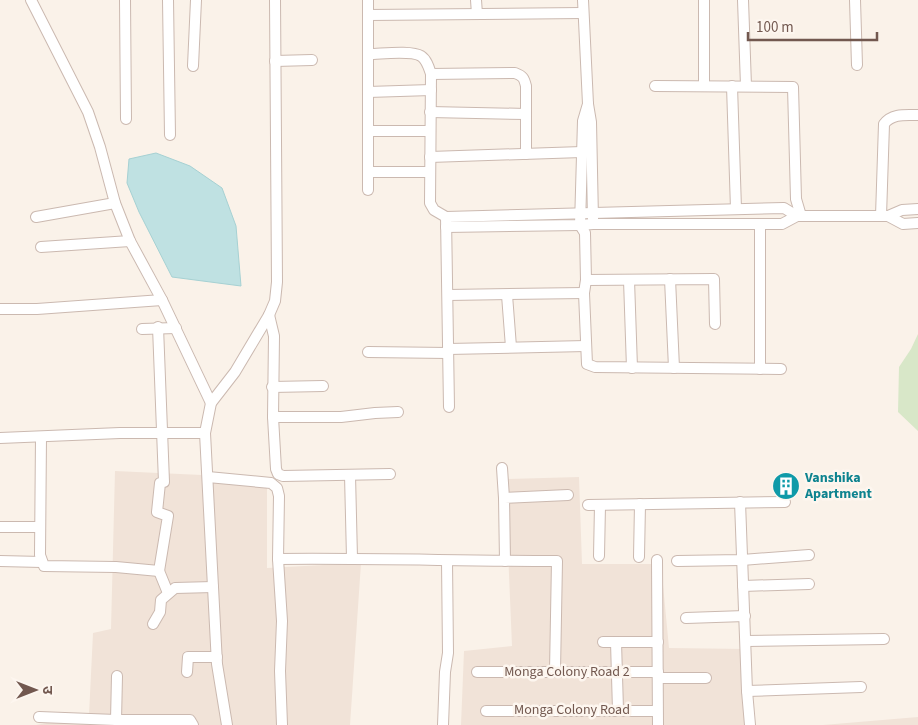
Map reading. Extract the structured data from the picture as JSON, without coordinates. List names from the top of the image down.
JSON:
{
  "streets": {
    "street": ["Monga Colony Road 2", "Monga Colony Road"]
  },
  "places": {
    "building": ["Vanshika Apartment"]
  },
  "scale_bar": "100 m",
  "north": "right"
}
